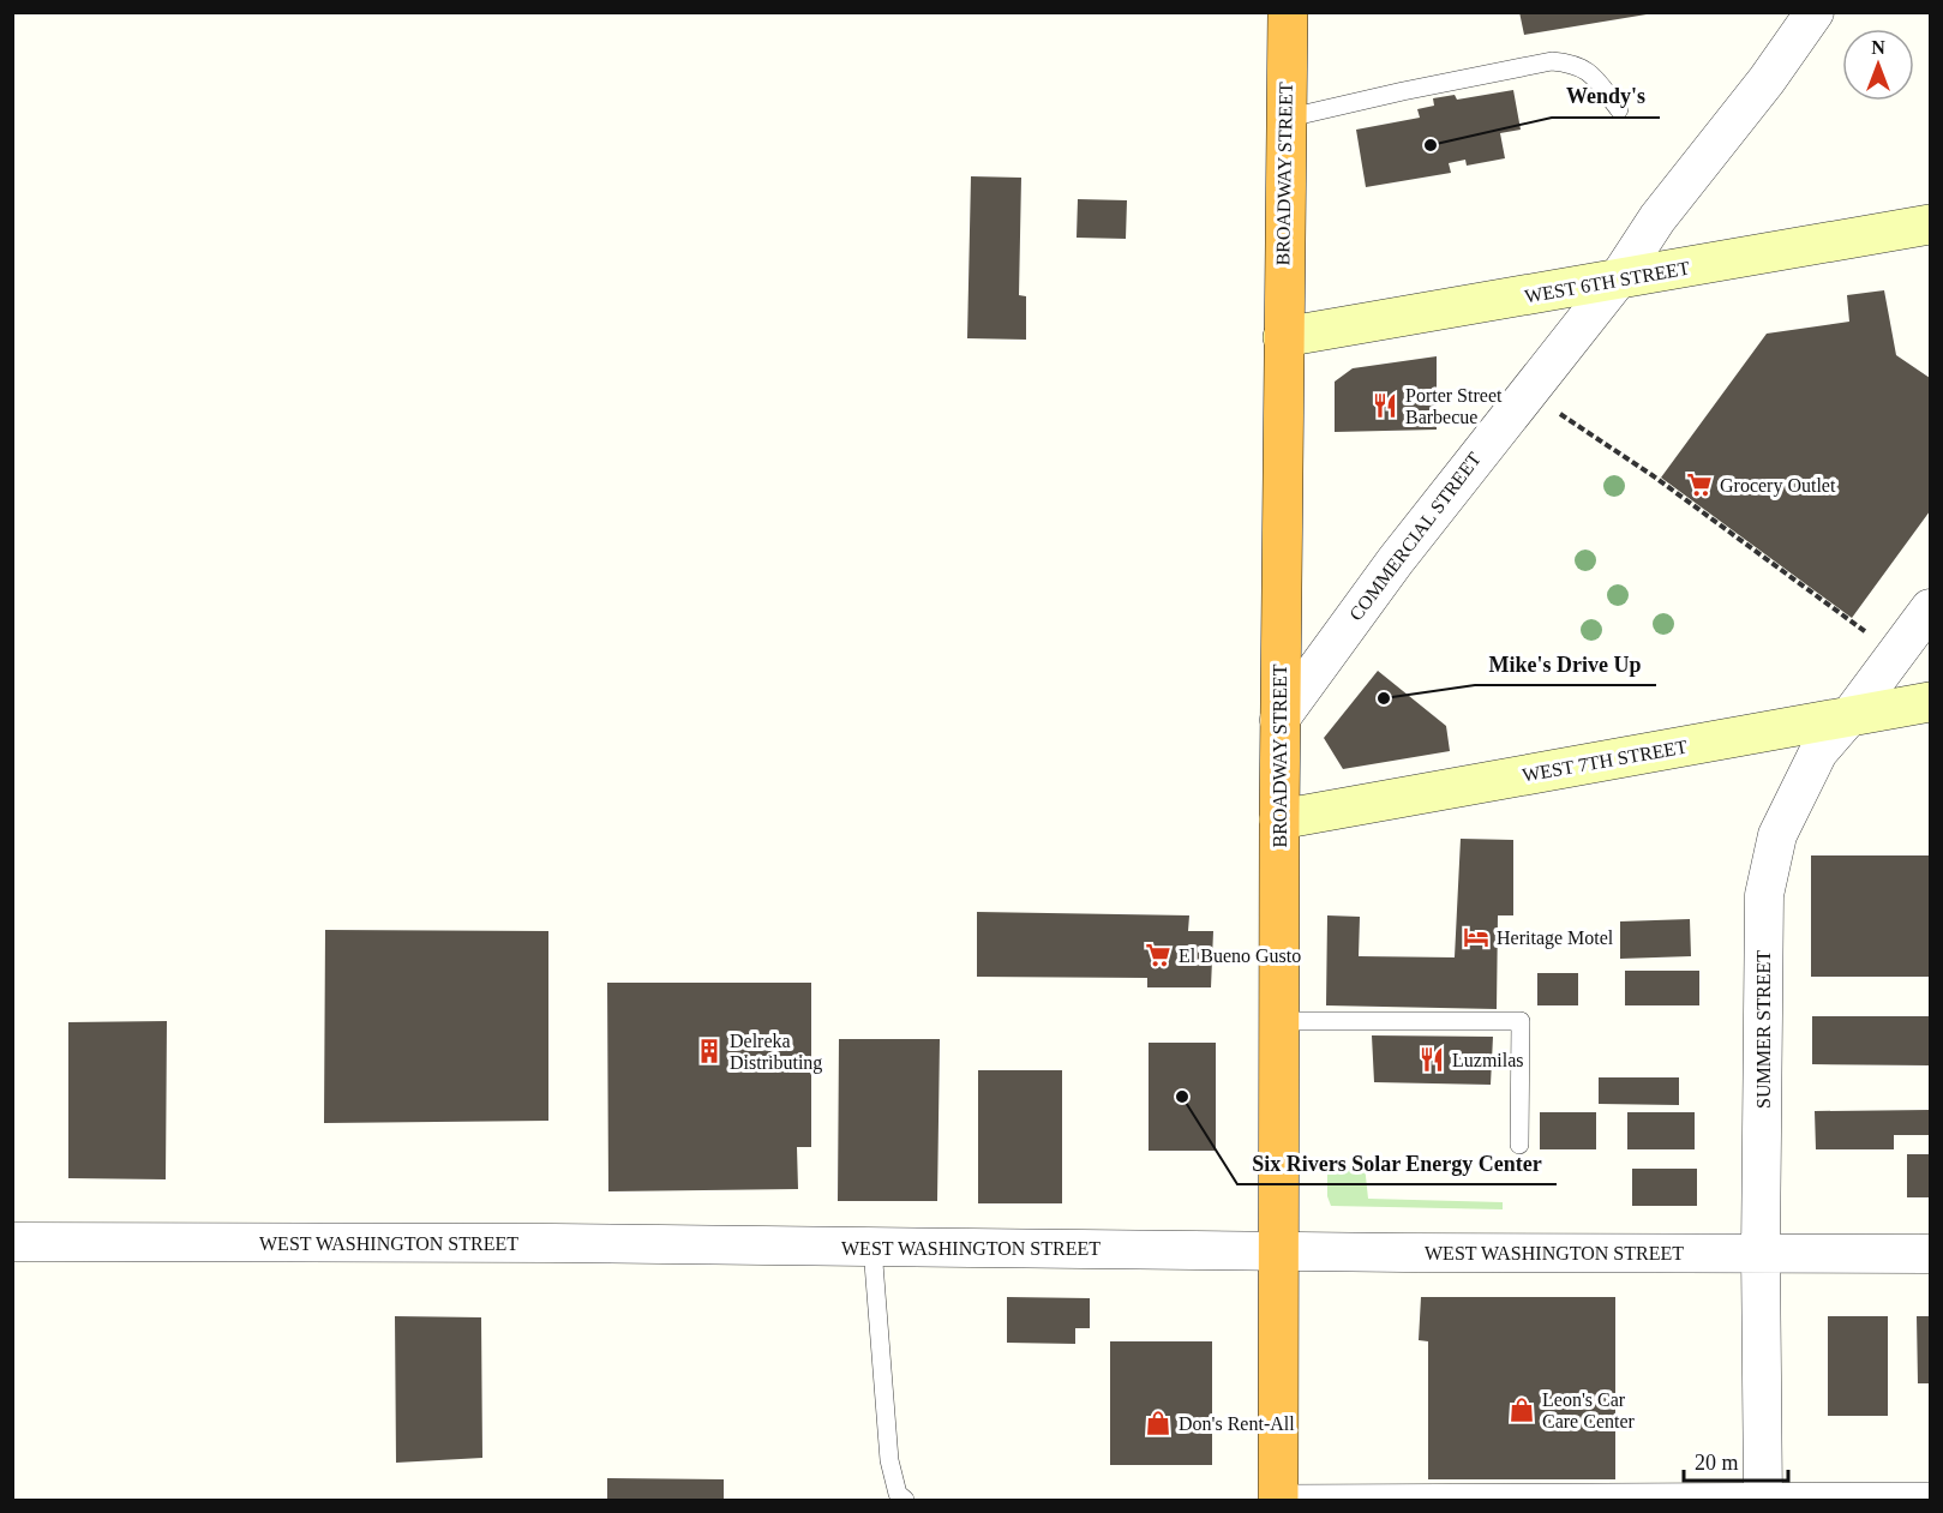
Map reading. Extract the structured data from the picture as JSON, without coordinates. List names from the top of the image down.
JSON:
{
  "streets": {
    "highway": ["BROADWAY STREET"],
    "street": [
      "WEST 6TH STREET",
      "COMMERCIAL STREET",
      "WEST 7TH STREET",
      "SUMMER STREET",
      "WEST WASHINGTON STREET"
    ]
  },
  "crossings": [
    ["BROADWAY STREET", "WEST 6TH STREET"],
    ["BROADWAY STREET", "COMMERCIAL STREET"],
    ["BROADWAY STREET", "WEST 7TH STREET"],
    ["BROADWAY STREET", "WEST WASHINGTON STREET"],
    ["WEST 6TH STREET", "COMMERCIAL STREET"],
    ["WEST 7TH STREET", "SUMMER STREET"],
    ["SUMMER STREET", "WEST WASHINGTON STREET"]
  ],
  "places": {
    "other": ["Wendy's", "Mike's Drive Up", "Six Rivers Solar Energy Center"],
    "restaurant": ["Porter Street Barbecue", "Luzmilas"],
    "supermarket": ["Grocery Outlet", "El Bueno Gusto"],
    "hotel": ["Heritage Motel"],
    "building": ["Delreka Distributing"],
    "shop": ["Leon's Car Care Center", "Don's Rent-All"]
  },
  "scale_bar": "20 m",
  "north": "top"
}
